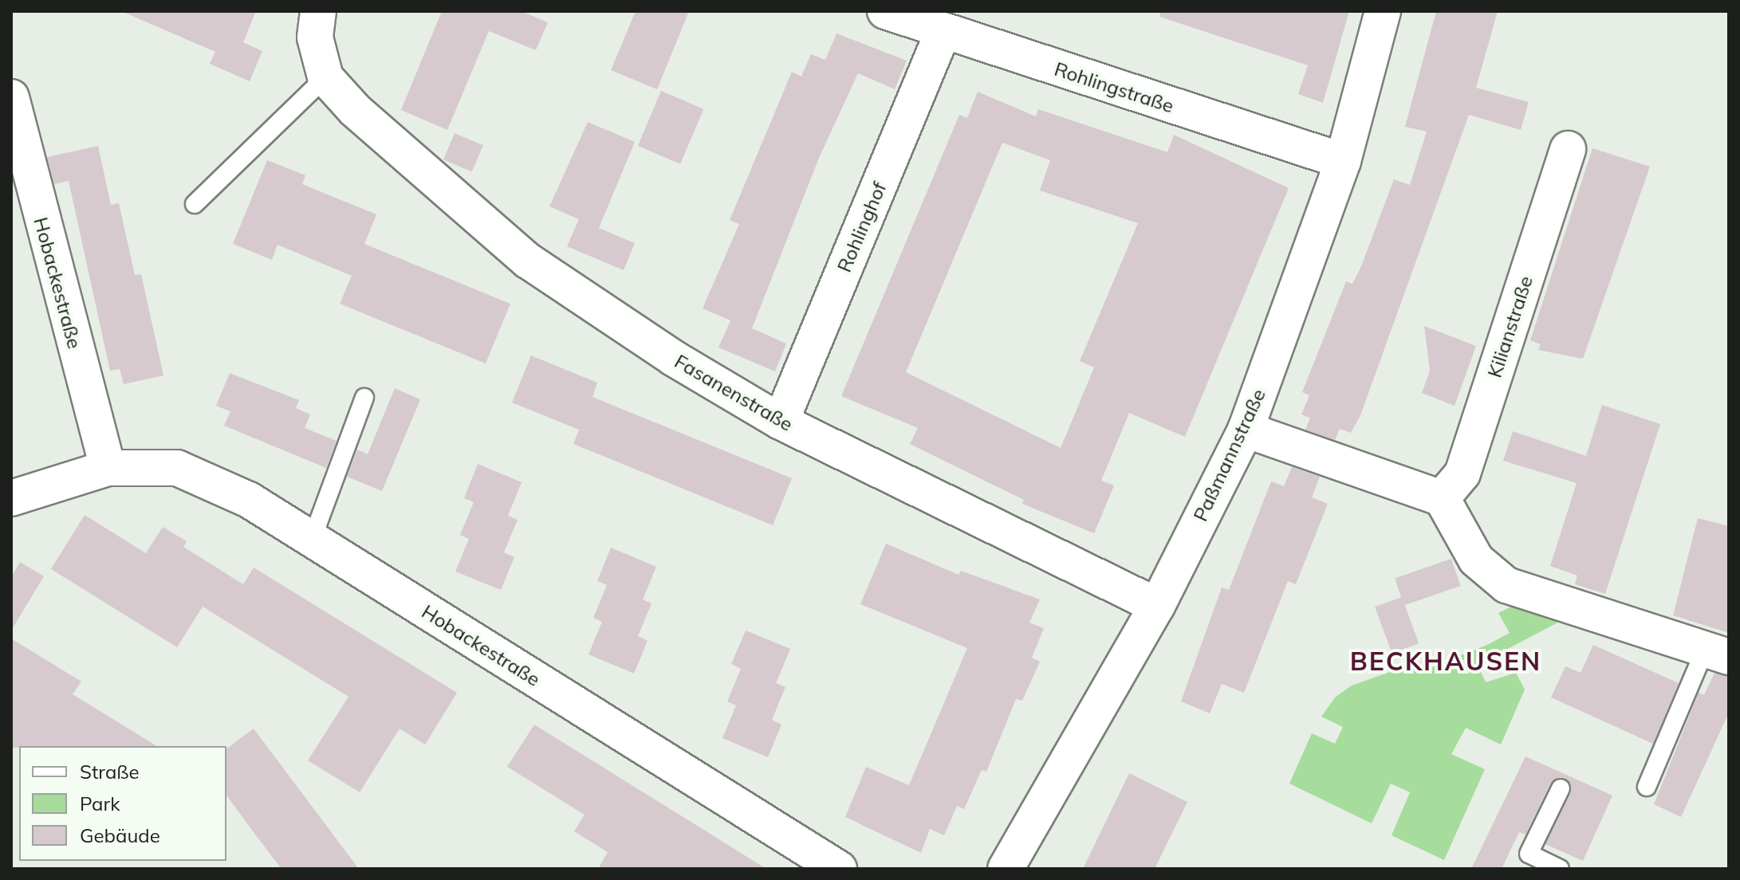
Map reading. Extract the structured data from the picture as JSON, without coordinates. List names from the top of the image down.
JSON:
{
  "streets": {
    "street": [
      "Rohlingstraße",
      "Rohlinghof",
      "Hobackestraße",
      "Kilianstraße",
      "Fasanenstraße",
      "Paßmannstraße"
    ]
  },
  "crossings": [
    ["Rohlingstraße", "Rohlinghof"],
    ["Rohlingstraße", "Paßmannstraße"],
    ["Rohlinghof", "Fasanenstraße"],
    ["Fasanenstraße", "Paßmannstraße"]
  ],
  "districts": ["BECKHAUSEN"],
  "legend": ["Straße", "Park", "Gebäude"]
}
